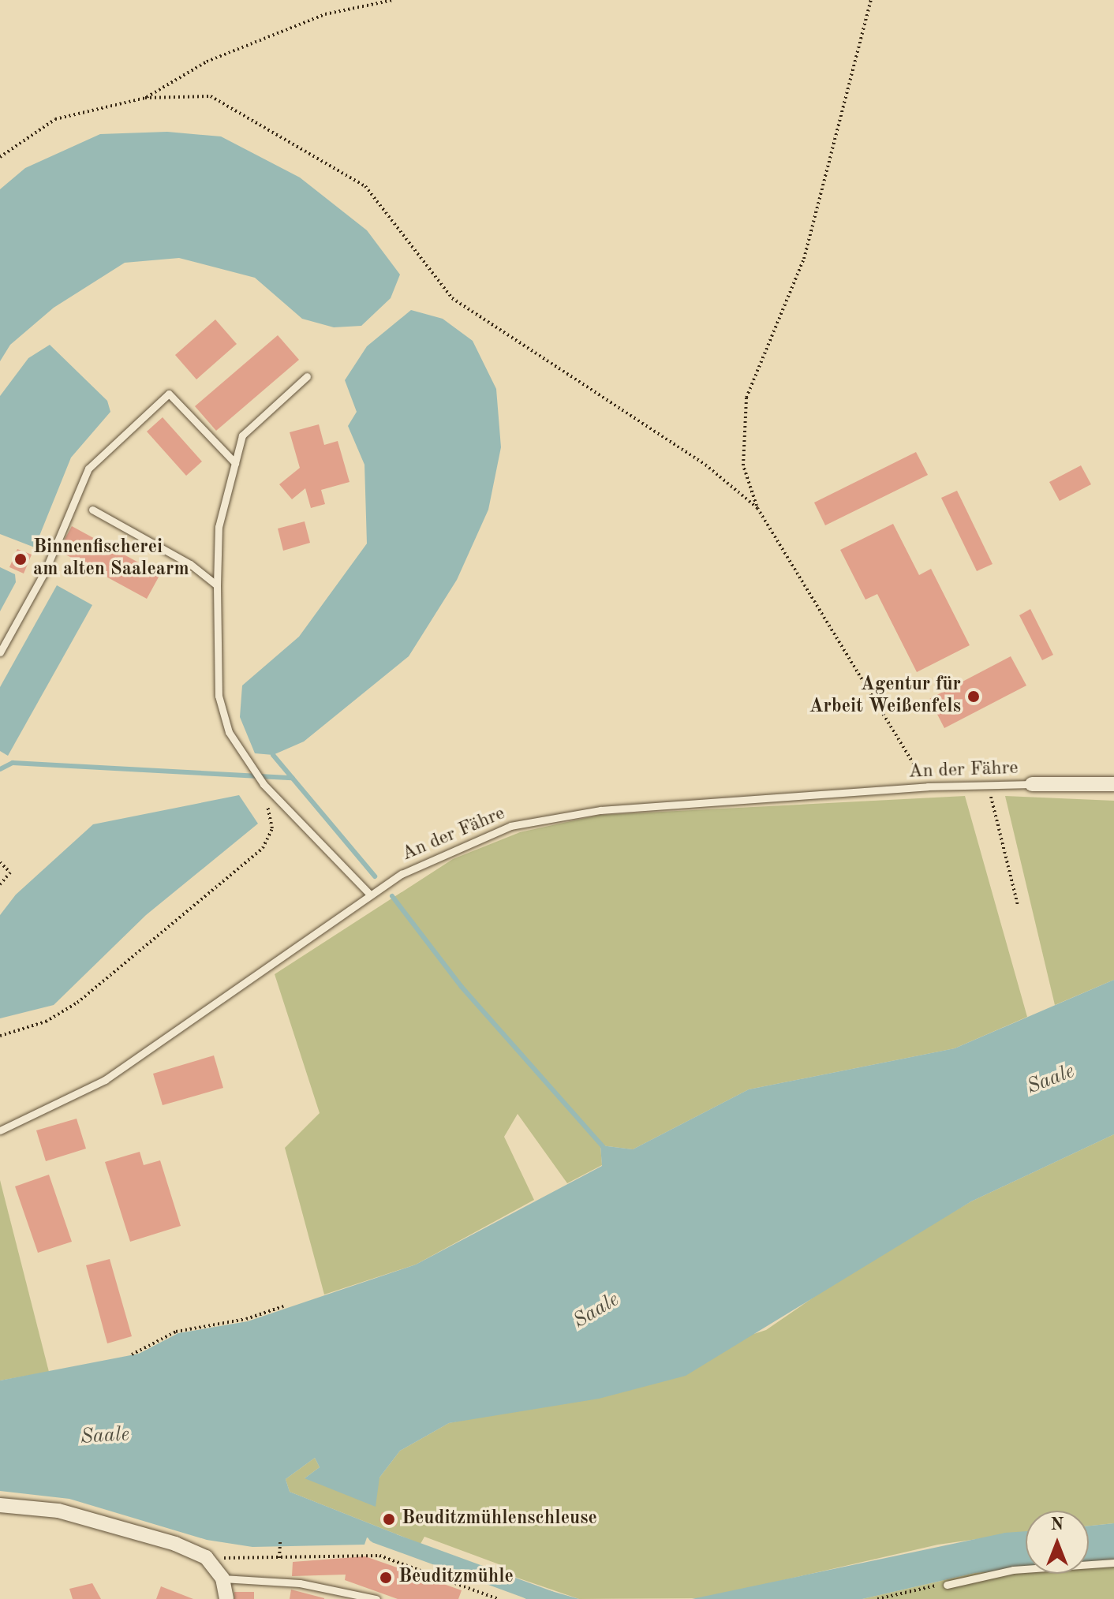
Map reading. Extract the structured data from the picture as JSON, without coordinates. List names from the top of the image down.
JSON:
{
  "streets": {
    "lane": ["An der Fähre"]
  },
  "water": ["Saale"],
  "places": [
    "Binnenfischerei am alten Saalearm",
    "Agentur für Arbeit Weißenfels",
    "Beuditzmühlenschleuse",
    "Beuditzmühle"
  ],
  "north": "top"
}
